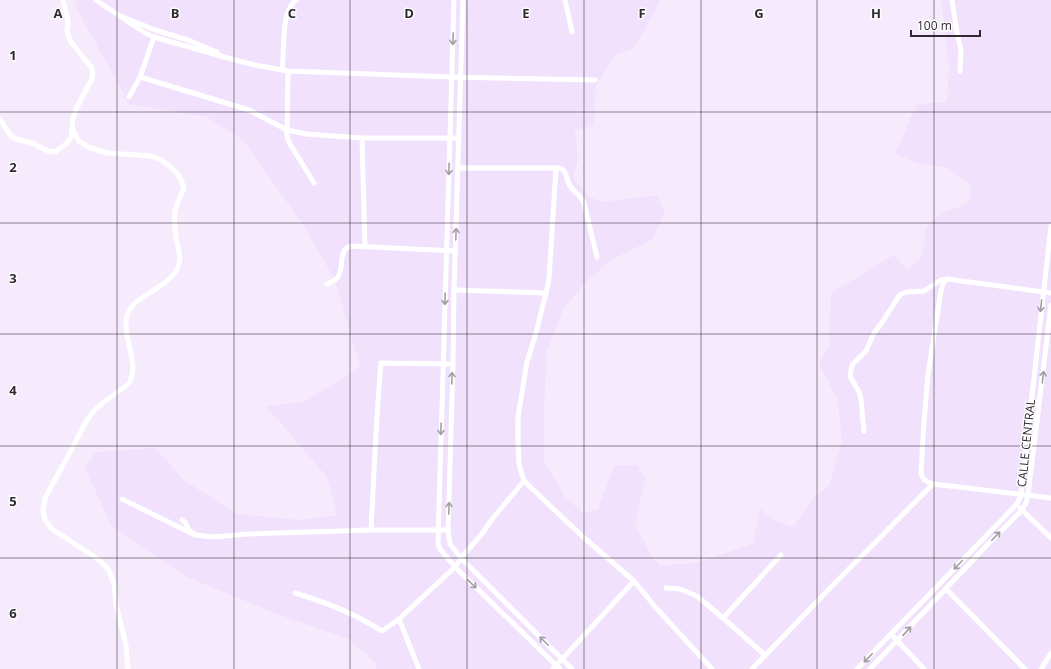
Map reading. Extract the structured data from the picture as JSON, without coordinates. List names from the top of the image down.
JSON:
{
  "streets": {
    "street": ["CALLE CENTRAL"]
  },
  "scale_bar": "100 m",
  "grid": {
    "columns": [
      "A",
      "B",
      "C",
      "D",
      "E",
      "F",
      "G",
      "H"
    ],
    "rows": [
      "1",
      "2",
      "3",
      "4",
      "5",
      "6"
    ]
  }
}
